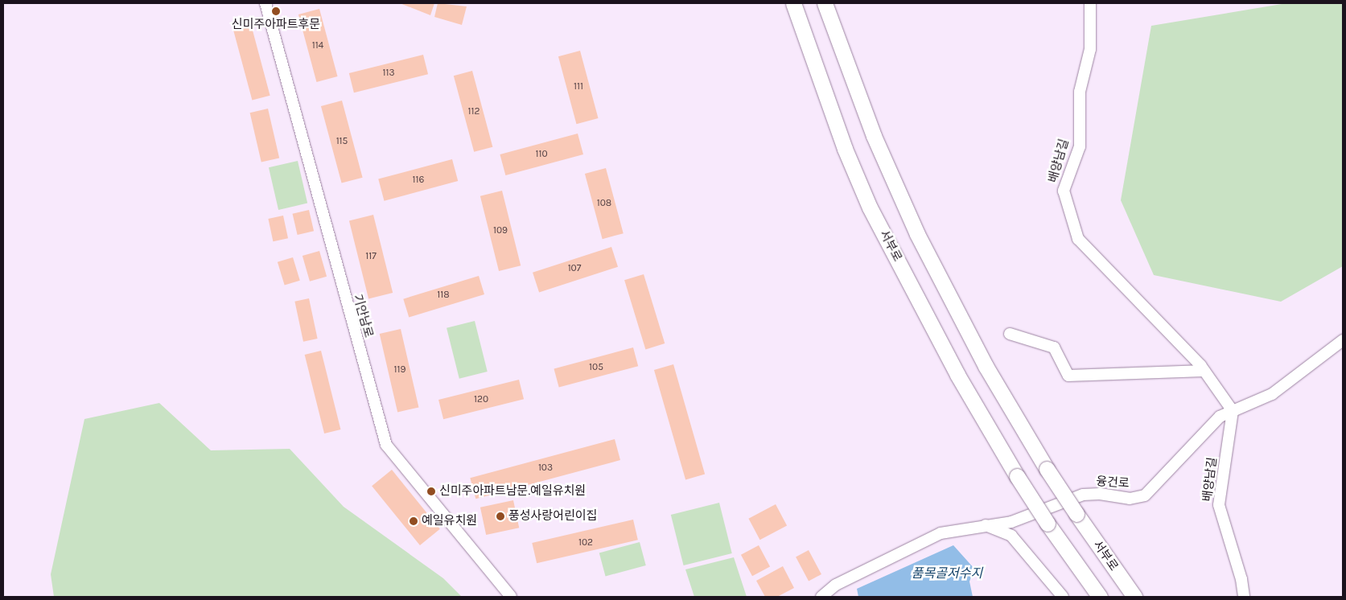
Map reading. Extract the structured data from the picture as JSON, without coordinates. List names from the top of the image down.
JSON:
{
  "streets": {
    "main road": ["서부로"],
    "street": ["배양남길", "기안남로", "융건로"]
  },
  "crossings": [
    ["배양남길", "융건로"]
  ],
  "water": ["품목골저수지"],
  "places": [
    "신미주아파트후문",
    "신미주아파트남문.예일유치원",
    "풍성사랑어린이집",
    "예일유치원"
  ],
  "house_numbers": [
    "114",
    "113",
    "111",
    "112",
    "115",
    "110",
    "116",
    "108",
    "109",
    "117",
    "107",
    "118",
    "105",
    "119",
    "120",
    "103",
    "102"
  ]
}
